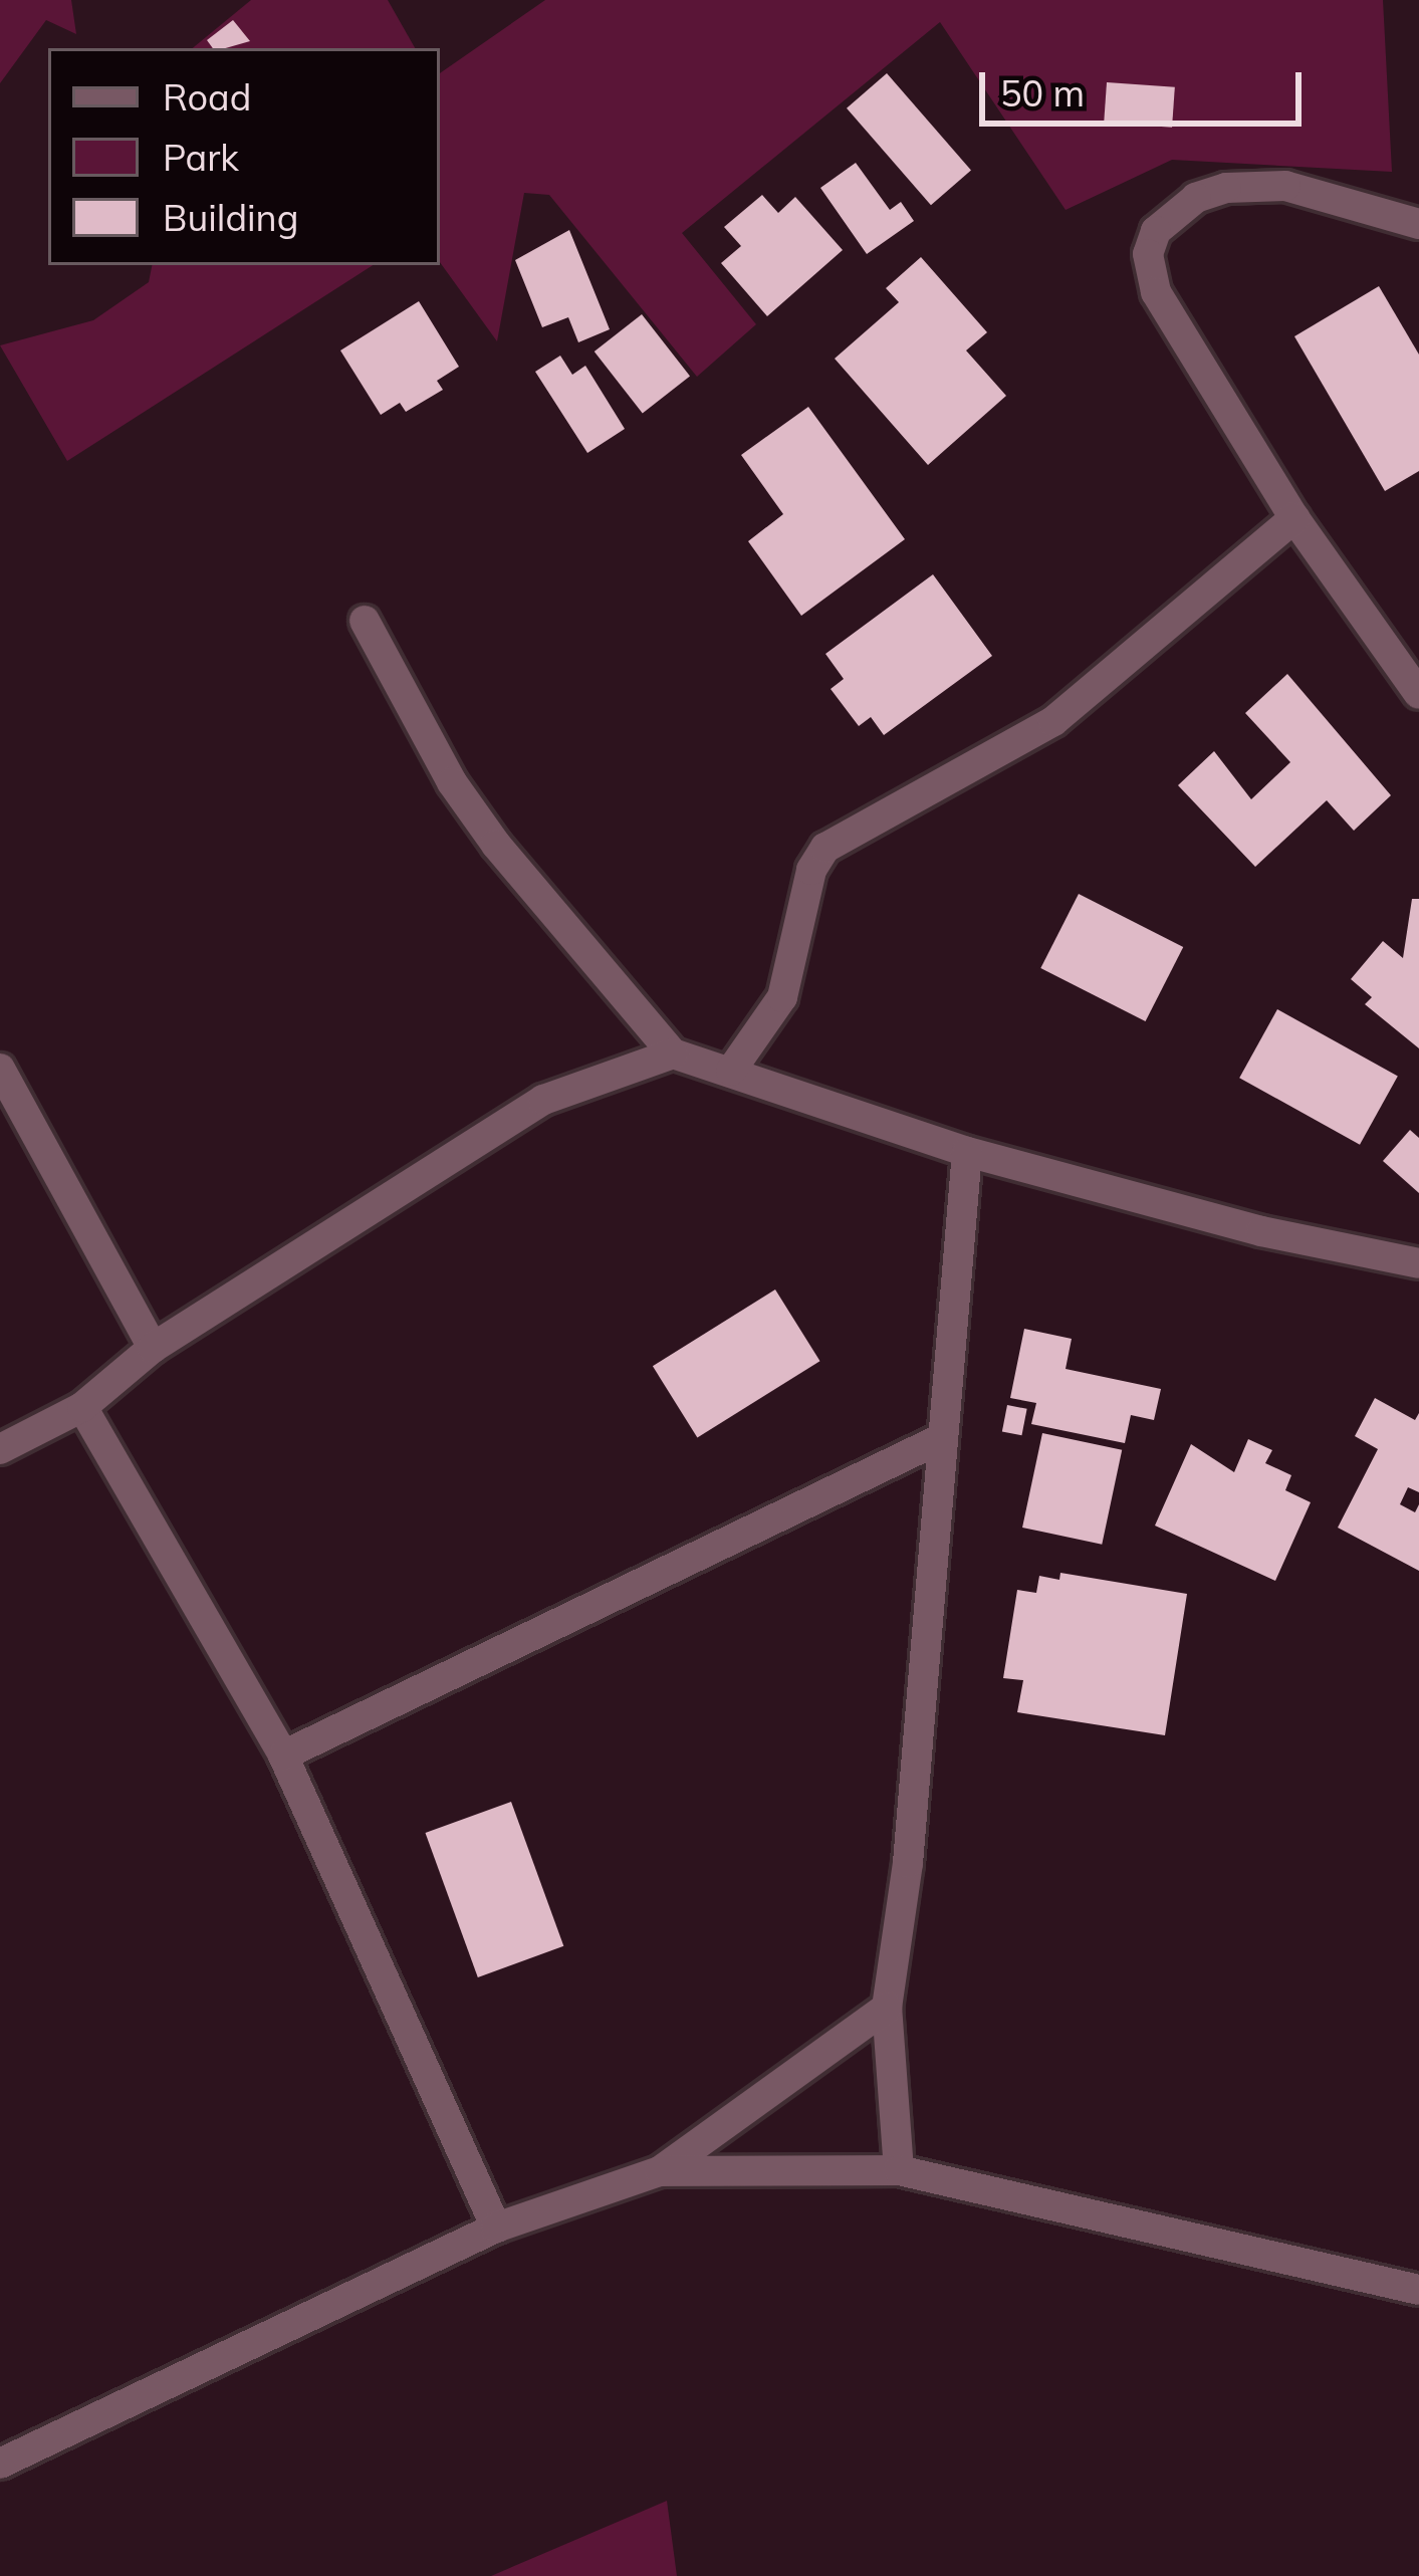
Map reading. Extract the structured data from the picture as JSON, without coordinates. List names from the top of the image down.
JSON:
{
  "legend": ["Road", "Park", "Building"],
  "scale_bar": "50 m"
}
